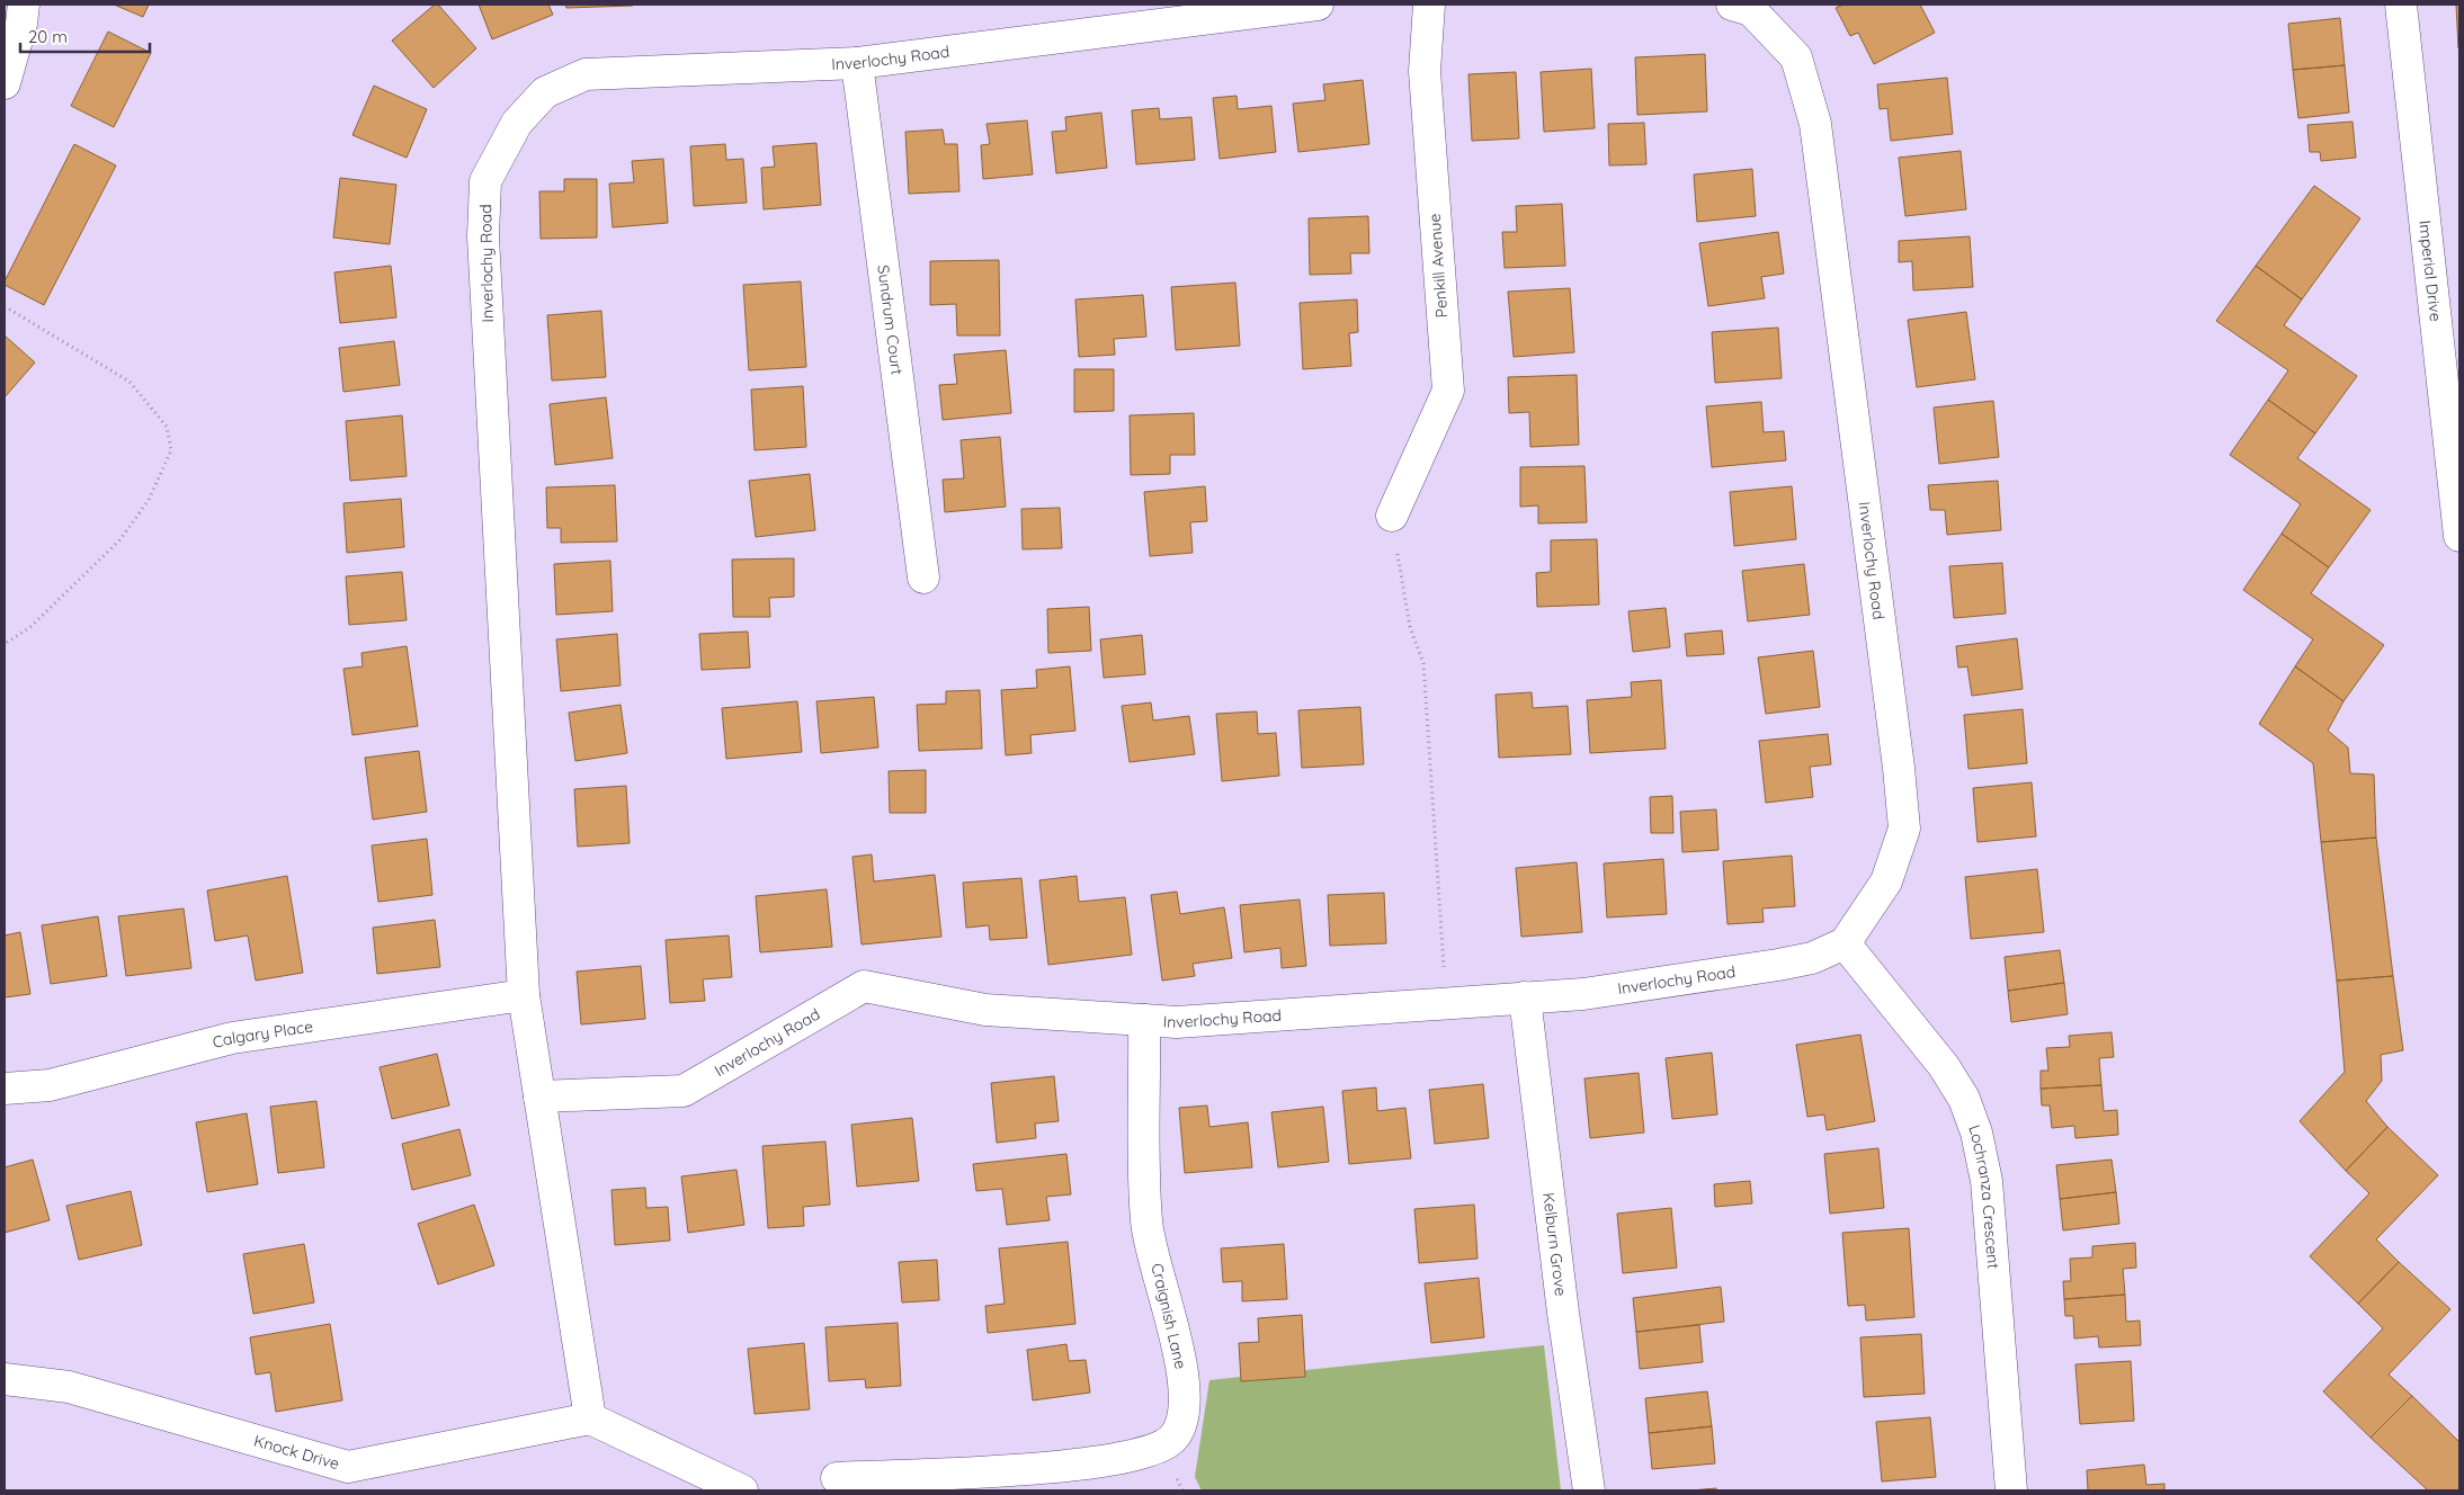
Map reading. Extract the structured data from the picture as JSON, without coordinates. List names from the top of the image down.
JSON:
{
  "streets": {
    "street": [
      "Inverlochy Road",
      "Penkill Avenue",
      "Imperial Drive",
      "Sundrum Court",
      "Calgary Place",
      "Lochranza Crescent",
      "Kelburn Grove",
      "Craignish Lane",
      "Knock Drive"
    ]
  },
  "crossings": [
    ["Inverlochy Road", "Sundrum Court"],
    ["Inverlochy Road", "Calgary Place"],
    ["Inverlochy Road", "Lochranza Crescent"],
    ["Inverlochy Road", "Kelburn Grove"],
    ["Inverlochy Road", "Craignish Lane"],
    ["Inverlochy Road", "Knock Drive"]
  ],
  "scale_bar": "20 m"
}
